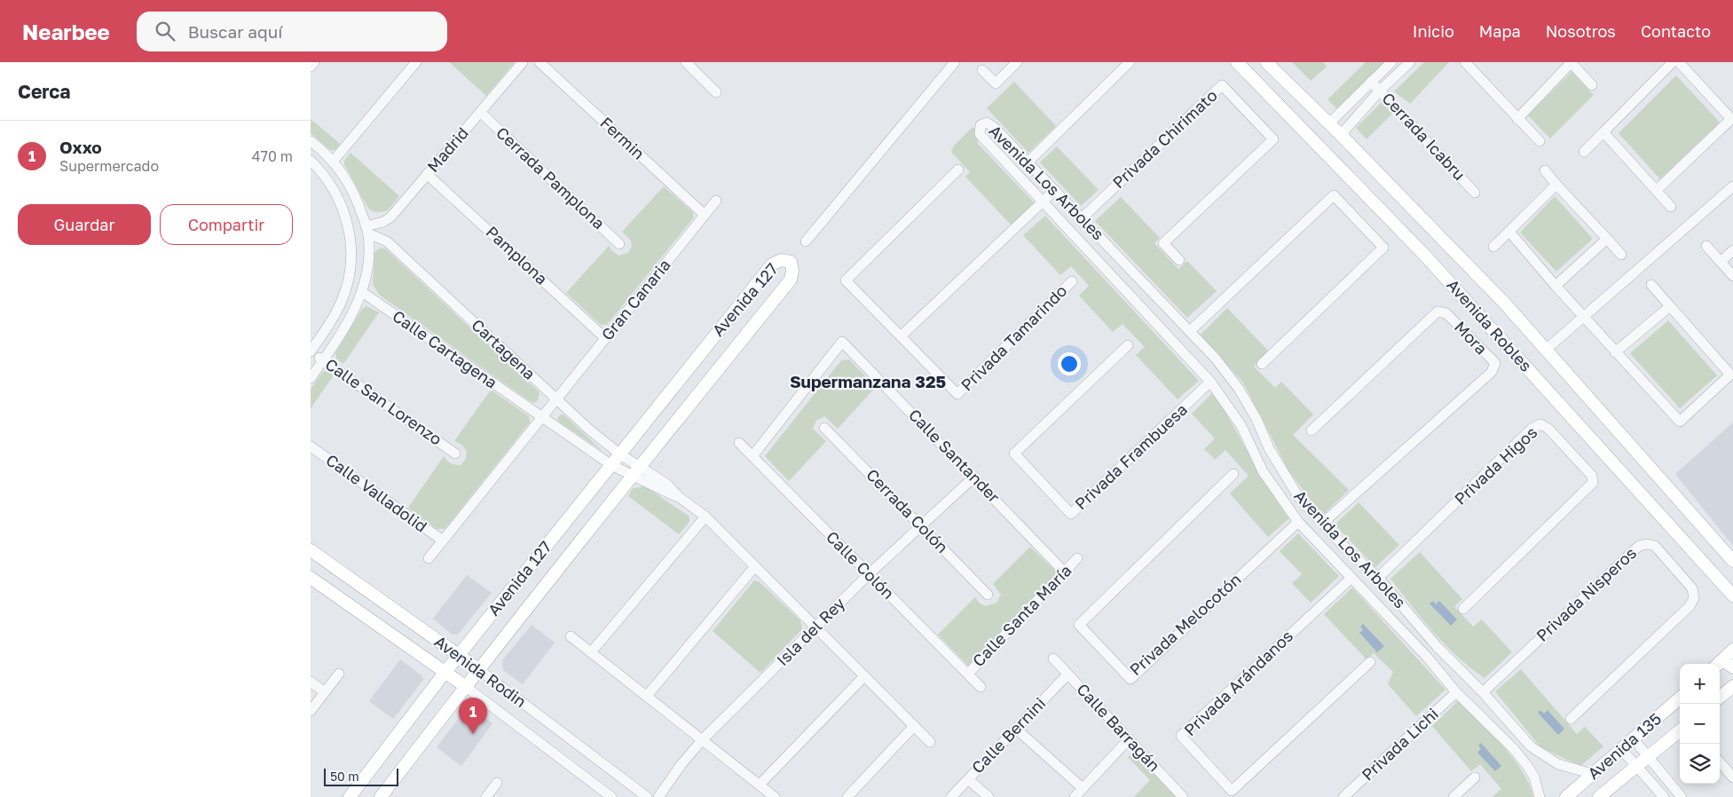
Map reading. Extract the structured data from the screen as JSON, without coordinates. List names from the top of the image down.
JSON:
{
  "streets": {
    "main road": [
      "Avenida 127",
      "Avenida Robles",
      "Avenida Rodin",
      "Avenida 135"
    ],
    "street": [
      "Cerrada Icabru",
      "Fermin",
      "Privada Chirimato",
      "Madrid",
      "Cerrada Pamplona",
      "Avenida Los Arboles",
      "Pamplona",
      "Gran Canaria",
      "Privada Tamarindo",
      "Mora",
      "Calle Cartagena",
      "Cartagena",
      "Calle San Lorenzo",
      "Calle Santander",
      "Privada Frambuesa",
      "Privada Higos",
      "Calle Valladolid",
      "Cerrada Colón",
      "Calle Colón",
      "Privada Nisperos",
      "Calle Santa María",
      "Privada Melocotón",
      "Isla del Rey",
      "Privada Arándanos",
      "Calle Barragán",
      "Calle Bernini",
      "Privada Lichi"
    ]
  },
  "crossings": [
    ["Fermin", "Gran Canaria"],
    ["Privada Chirimato", "Avenida Los Arboles"],
    ["Madrid", "Cerrada Pamplona"],
    ["Madrid", "Pamplona"],
    ["Madrid", "Cartagena"],
    ["Avenida Los Arboles", "Mora"],
    ["Avenida Los Arboles", "Privada Frambuesa"],
    ["Avenida Los Arboles", "Privada Higos"],
    ["Avenida Los Arboles", "Privada Nisperos"],
    ["Avenida Los Arboles", "Privada Melocotón"],
    ["Avenida Los Arboles", "Privada Arándanos"],
    ["Avenida Los Arboles", "Privada Lichi"],
    ["Avenida Los Arboles", "Avenida 135"],
    ["Pamplona", "Gran Canaria"],
    ["Gran Canaria", "Calle Cartagena"],
    ["Gran Canaria", "Cartagena"],
    ["Avenida 127", "Cartagena"],
    ["Avenida 127", "Avenida Rodin"],
    ["Calle Santander", "Calle Colón"],
    ["Calle Santander", "Calle Santa María"],
    ["Calle Santander", "Isla del Rey"],
    ["Cerrada Colón", "Isla del Rey"],
    ["Calle Colón", "Calle Santa María"],
    ["Calle Colón", "Isla del Rey"],
    ["Calle Barragán", "Calle Bernini"]
  ],
  "districts": ["Supermanzana 325"],
  "scale_bar": "50 m",
  "page": {
    "header": "Nearbee",
    "search": "Buscar aquí",
    "nav": [
      "Inicio",
      "Mapa",
      "Nosotros",
      "Contacto"
    ],
    "heading": "Cerca",
    "list": [
      {
        "mark": "1",
        "name": "Oxxo",
        "note": "Supermercado",
        "value": "470 m"
      }
    ],
    "buttons": ["Guardar", "Compartir"],
    "map_buttons": ["+", "−"],
    "pins": "1",
    "scale": "50 m"
  }
}
